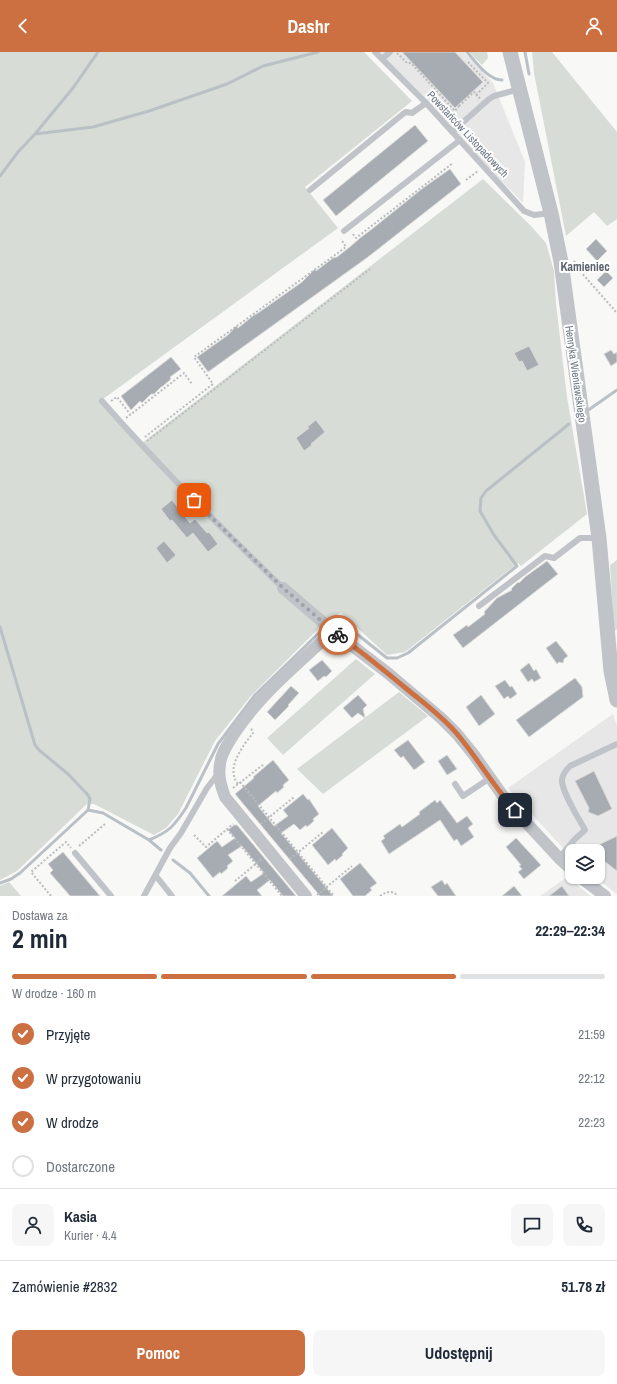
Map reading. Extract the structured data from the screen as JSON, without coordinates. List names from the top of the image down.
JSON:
{
  "streets": {
    "street": ["Henryka Wieniawskiego"],
    "lane": ["Powstańców Listopadowych"]
  },
  "crossings": [
    ["Powstańców Listopadowych", "Henryka Wieniawskiego"]
  ],
  "districts": ["Kamieniec"],
  "page": {
    "header": "Dashr",
    "heading": ["2 min", "Dostawa za", "22:29–22:34"],
    "panel": [
      "Kasia",
      "Kurier · 4.4",
      "Zamówienie #2832",
      "51.78 zł"
    ],
    "bar": "W drodze · 160 m",
    "list": [
      ["Przyjęte", "21:59"],
      ["W przygotowaniu", "22:12"],
      ["W drodze", "22:23"],
      "Dostarczone"
    ],
    "buttons": ["Pomoc", "Udostępnij"]
  }
}
